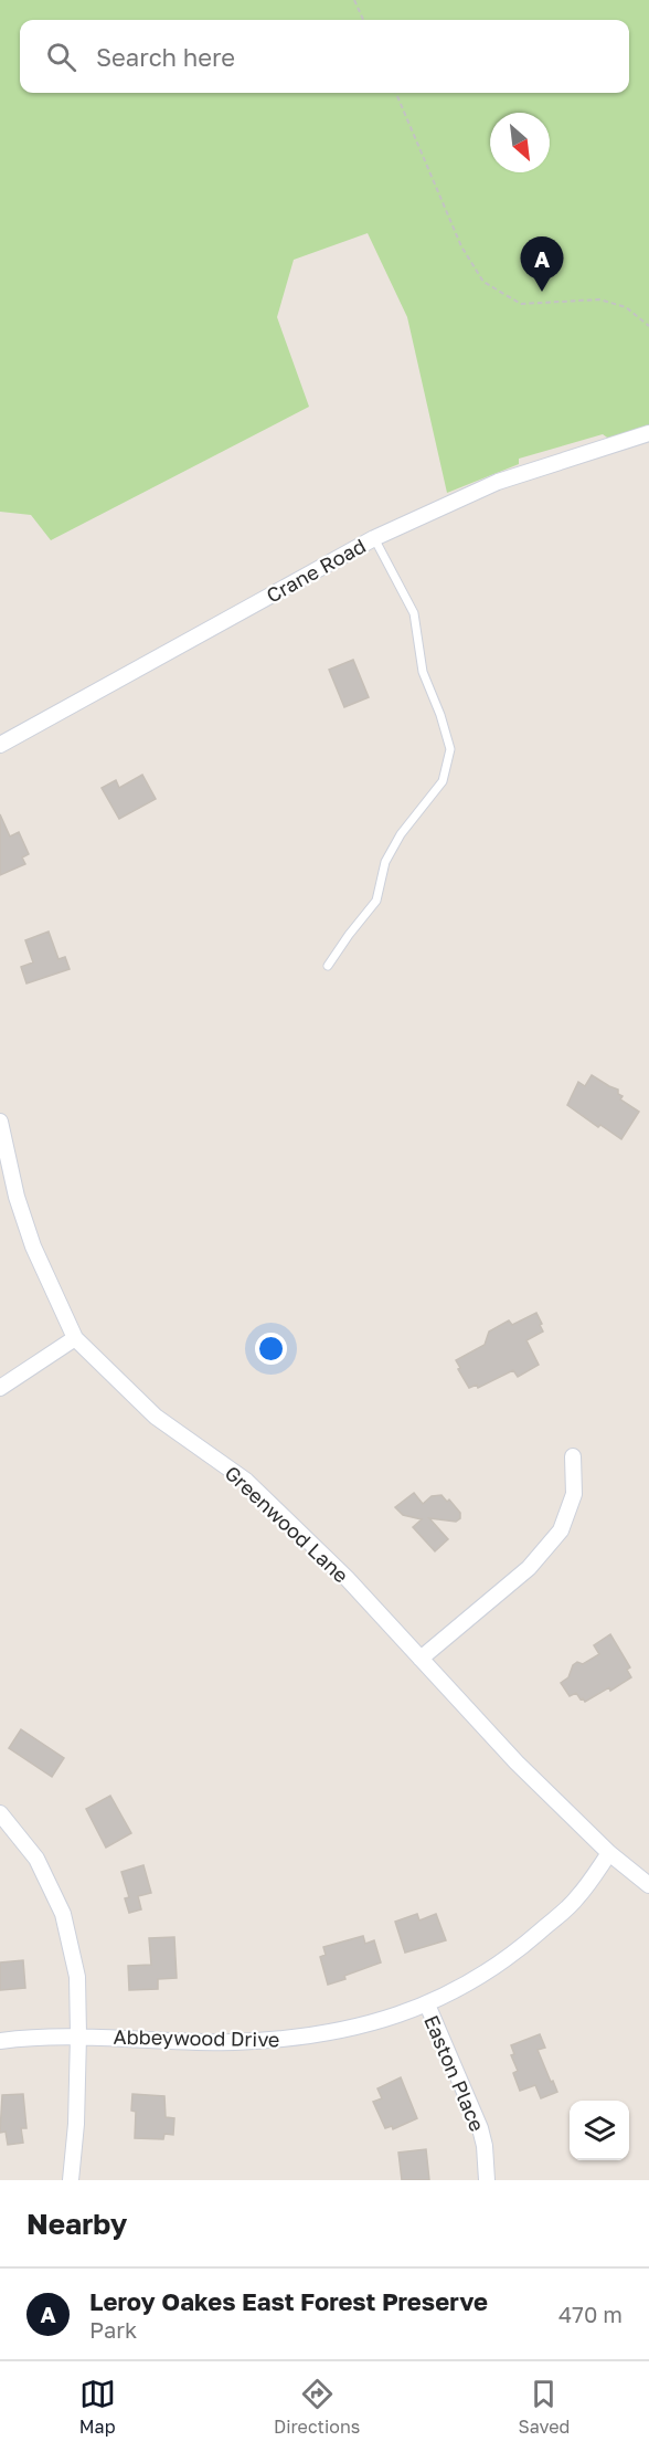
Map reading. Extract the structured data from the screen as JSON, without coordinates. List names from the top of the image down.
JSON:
{
  "streets": {
    "street": [
      "Crane Road",
      "Greenwood Lane",
      "Abbeywood Drive",
      "Easton Place"
    ]
  },
  "crossings": [
    ["Greenwood Lane", "Abbeywood Drive"],
    ["Abbeywood Drive", "Easton Place"]
  ],
  "north": "bottom right",
  "page": {
    "search": "Search here",
    "pins": "A",
    "heading": "Nearby",
    "list": [
      {
        "mark": "A",
        "name": "Leroy Oakes East Forest Preserve",
        "note": "Park",
        "value": "470 m"
      }
    ],
    "nav": ["Map", "Directions", "Saved"]
  }
}
